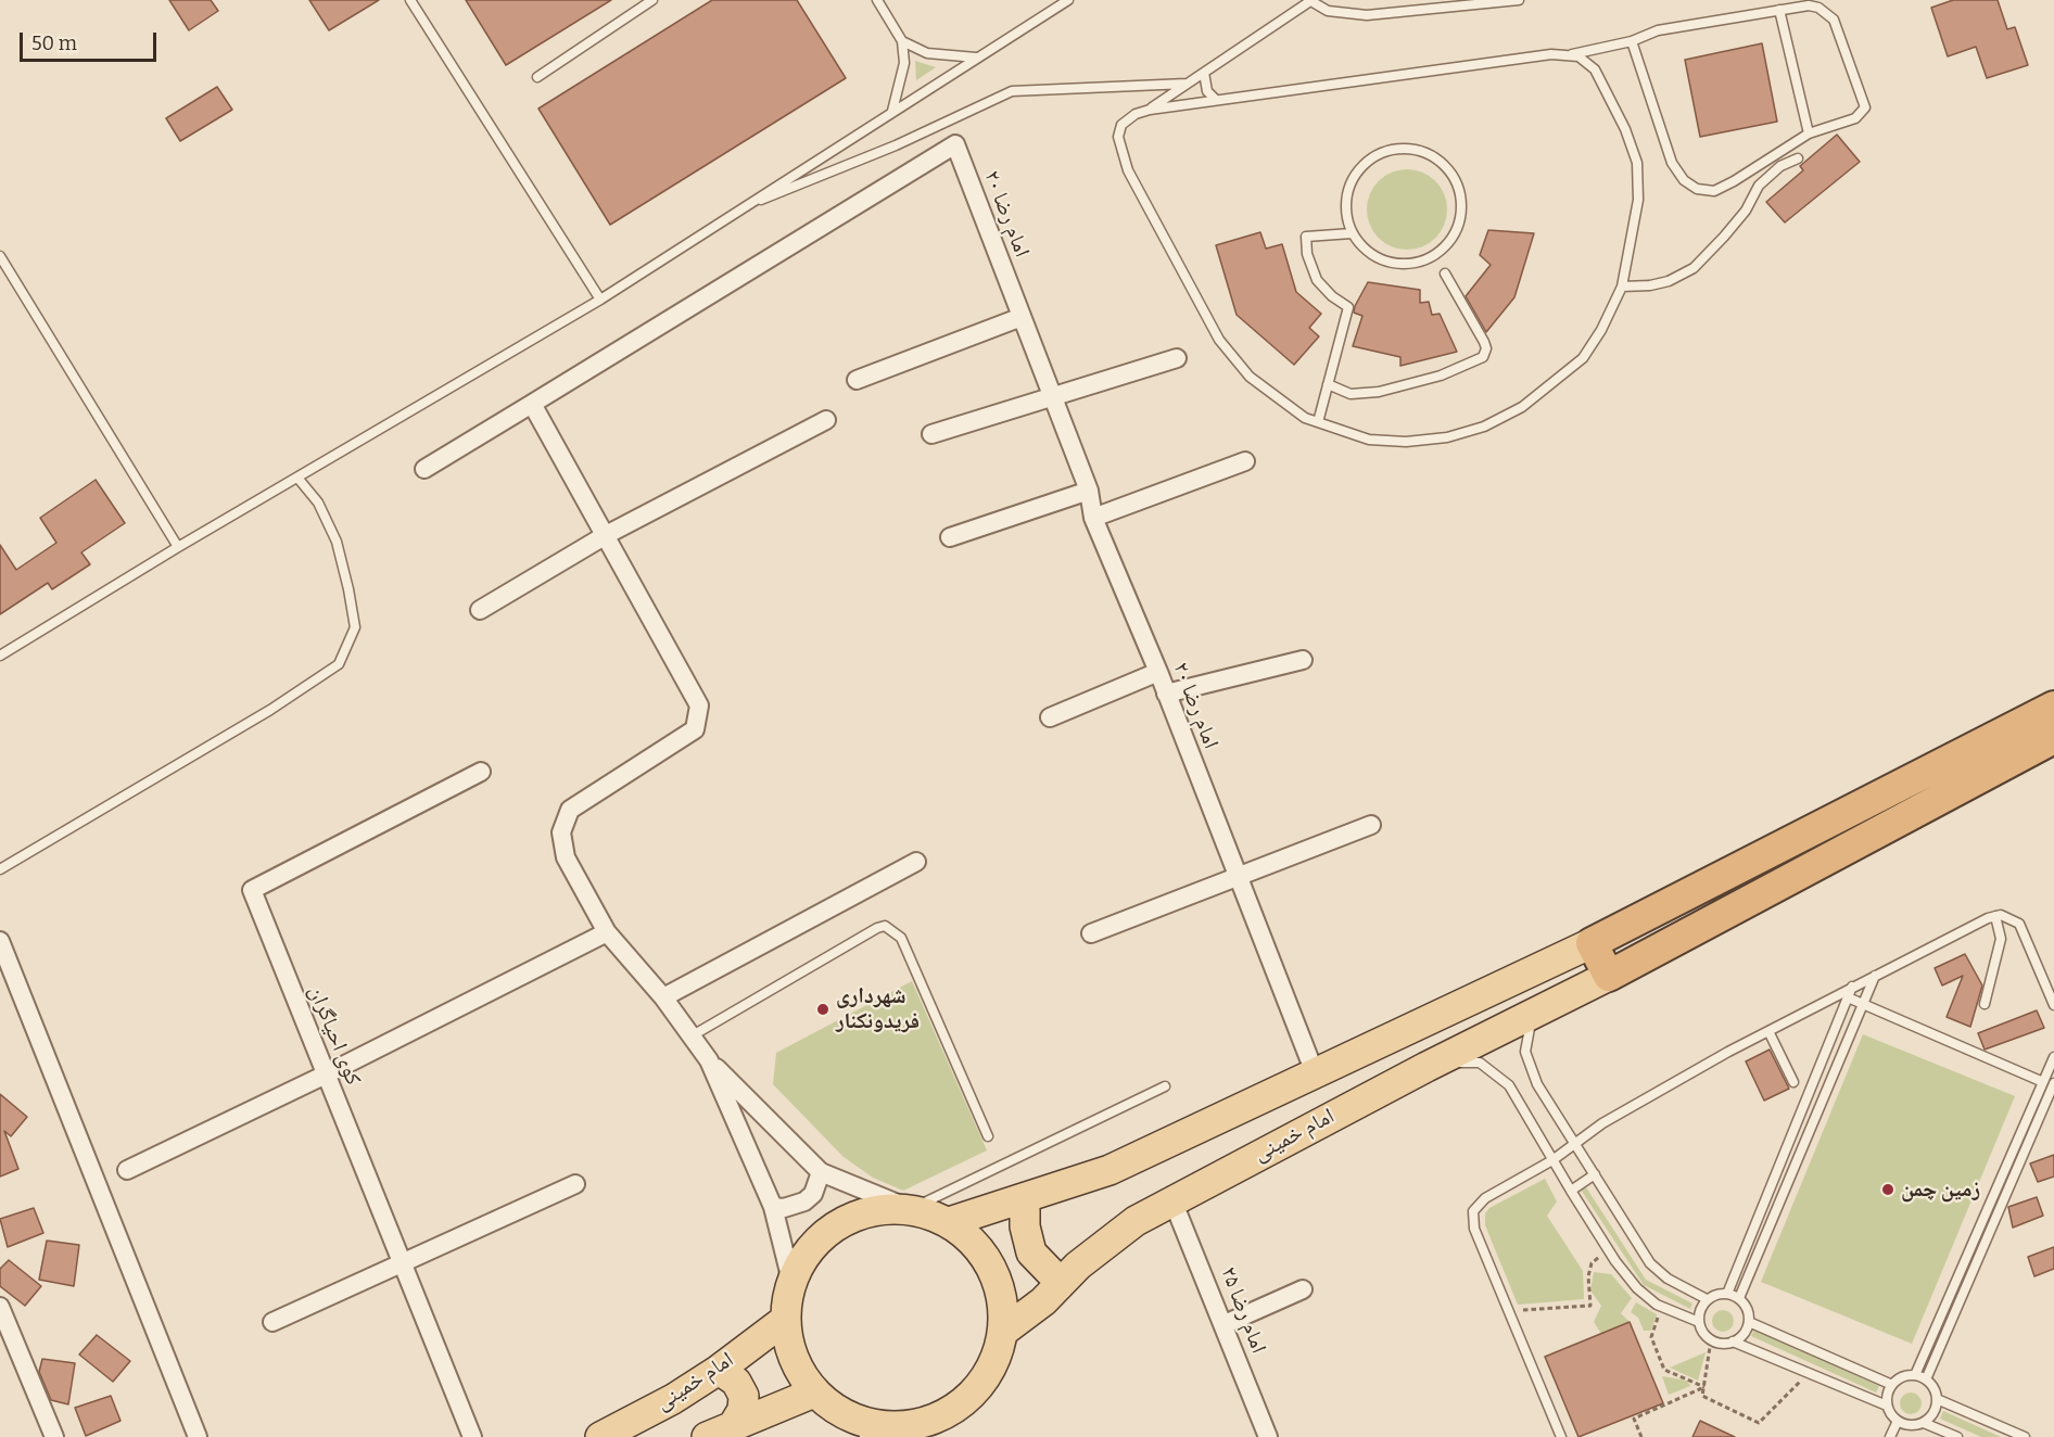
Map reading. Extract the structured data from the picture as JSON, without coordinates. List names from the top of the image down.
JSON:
{
  "streets": {
    "main road": ["امام خمینی"],
    "street": ["امام رضا ۲۰", "کوی احیاگران", "امام رضا ۲۵"]
  },
  "crossings": [
    ["امام رضا ۲۰", "امام خمینی"],
    ["امام خمینی", "امام رضا ۲۵"]
  ],
  "places": ["شهرداری فریدونکنار", "زمین چمن"],
  "scale_bar": "50 m"
}
